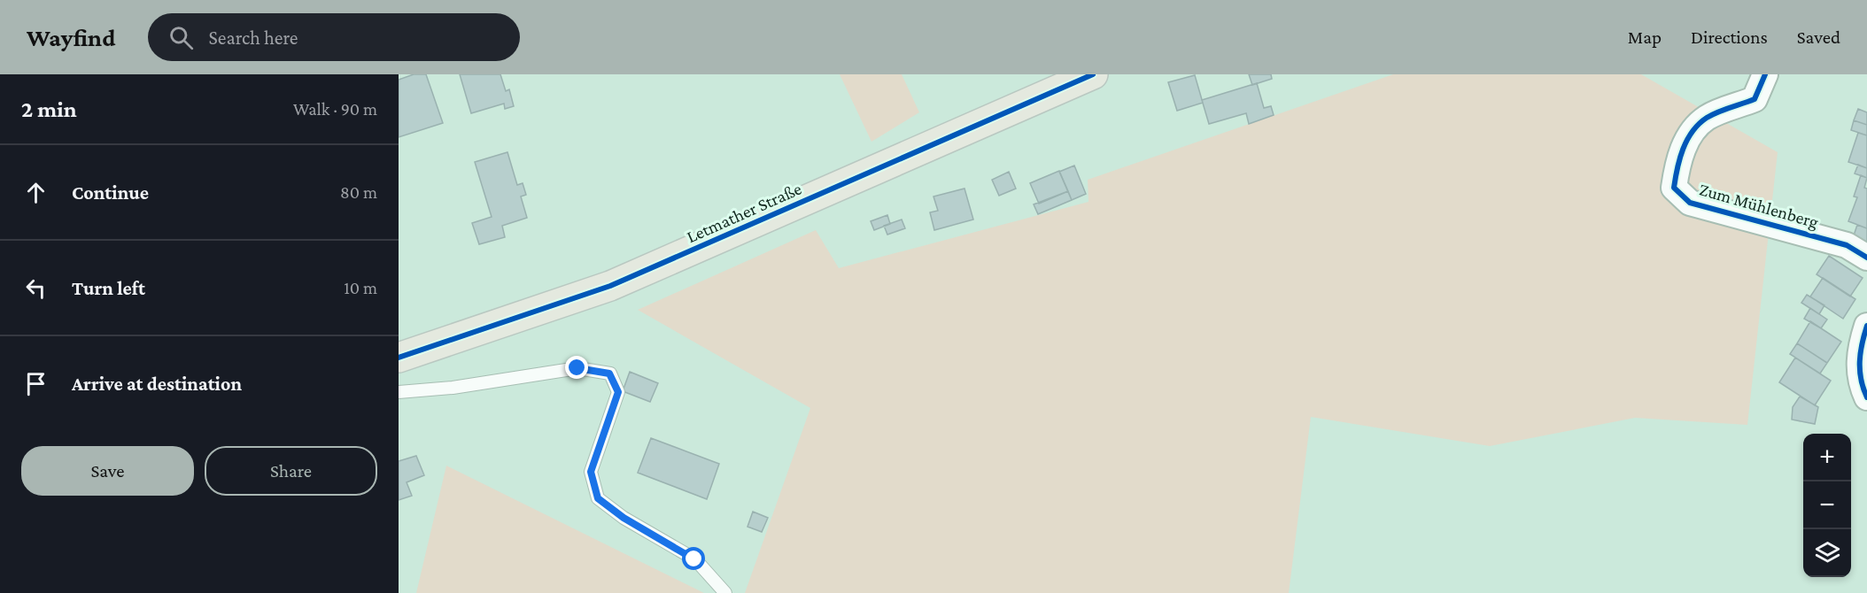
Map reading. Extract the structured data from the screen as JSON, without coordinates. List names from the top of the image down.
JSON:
{
  "streets": {
    "main road": ["Letmather Straße"],
    "street": ["Zum Mühlenberg"]
  },
  "page": {
    "header": "Wayfind",
    "search": "Search here",
    "nav": ["Map", "Directions", "Saved"],
    "heading": ["2 min", "Walk · 90 m"],
    "list": [
      ["Continue", "80 m"],
      ["Turn left", "10 m"],
      "Arrive at destination"
    ],
    "buttons": ["Save", "Share"],
    "map_buttons": ["+", "−"]
  }
}
